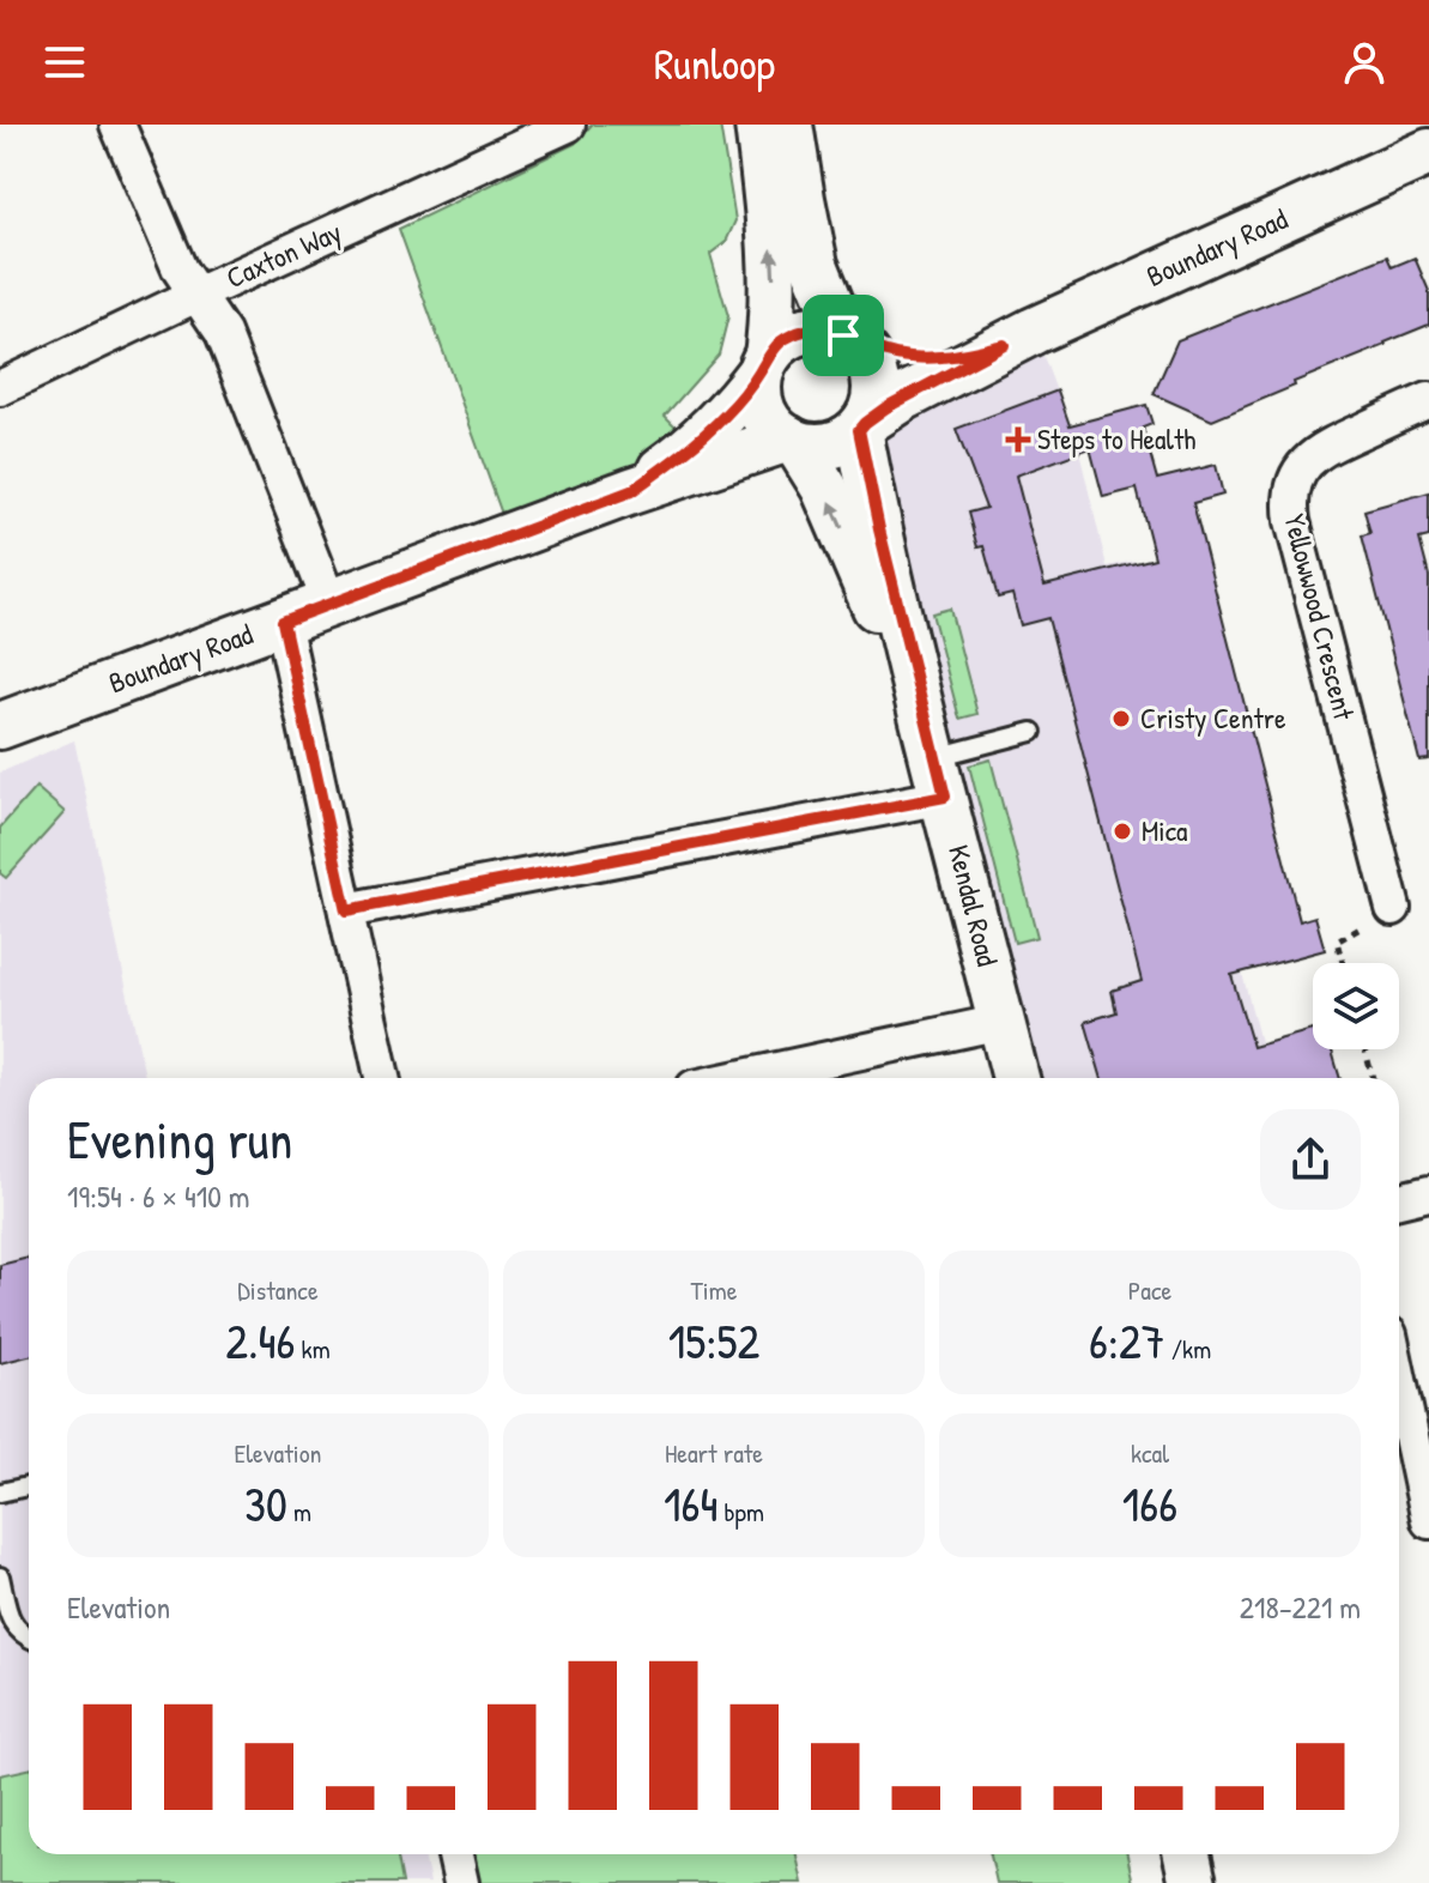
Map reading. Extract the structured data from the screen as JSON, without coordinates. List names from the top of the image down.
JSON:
{
  "streets": {
    "street": [
      "Boundary Road",
      "Caxton Way",
      "Yellowwood Crescent",
      "Kendal Road"
    ]
  },
  "crossings": [
    ["Boundary Road", "Kendal Road"]
  ],
  "places": {
    "health": ["Steps to Health"],
    "other": ["Cristy Centre", "Mica"]
  },
  "page": {
    "header": "Runloop",
    "heading": ["Evening run", "19:54 · 6 × 410 m"],
    "stats": [
      ["Distance", "2.46 km"],
      ["Time", "15:52"],
      ["Pace", "6:27 /km"],
      ["Elevation", "30 m"],
      ["Heart rate", "164 bpm"],
      ["kcal", "166"]
    ],
    "chart": ["Elevation", "218–221 m"]
  }
}
